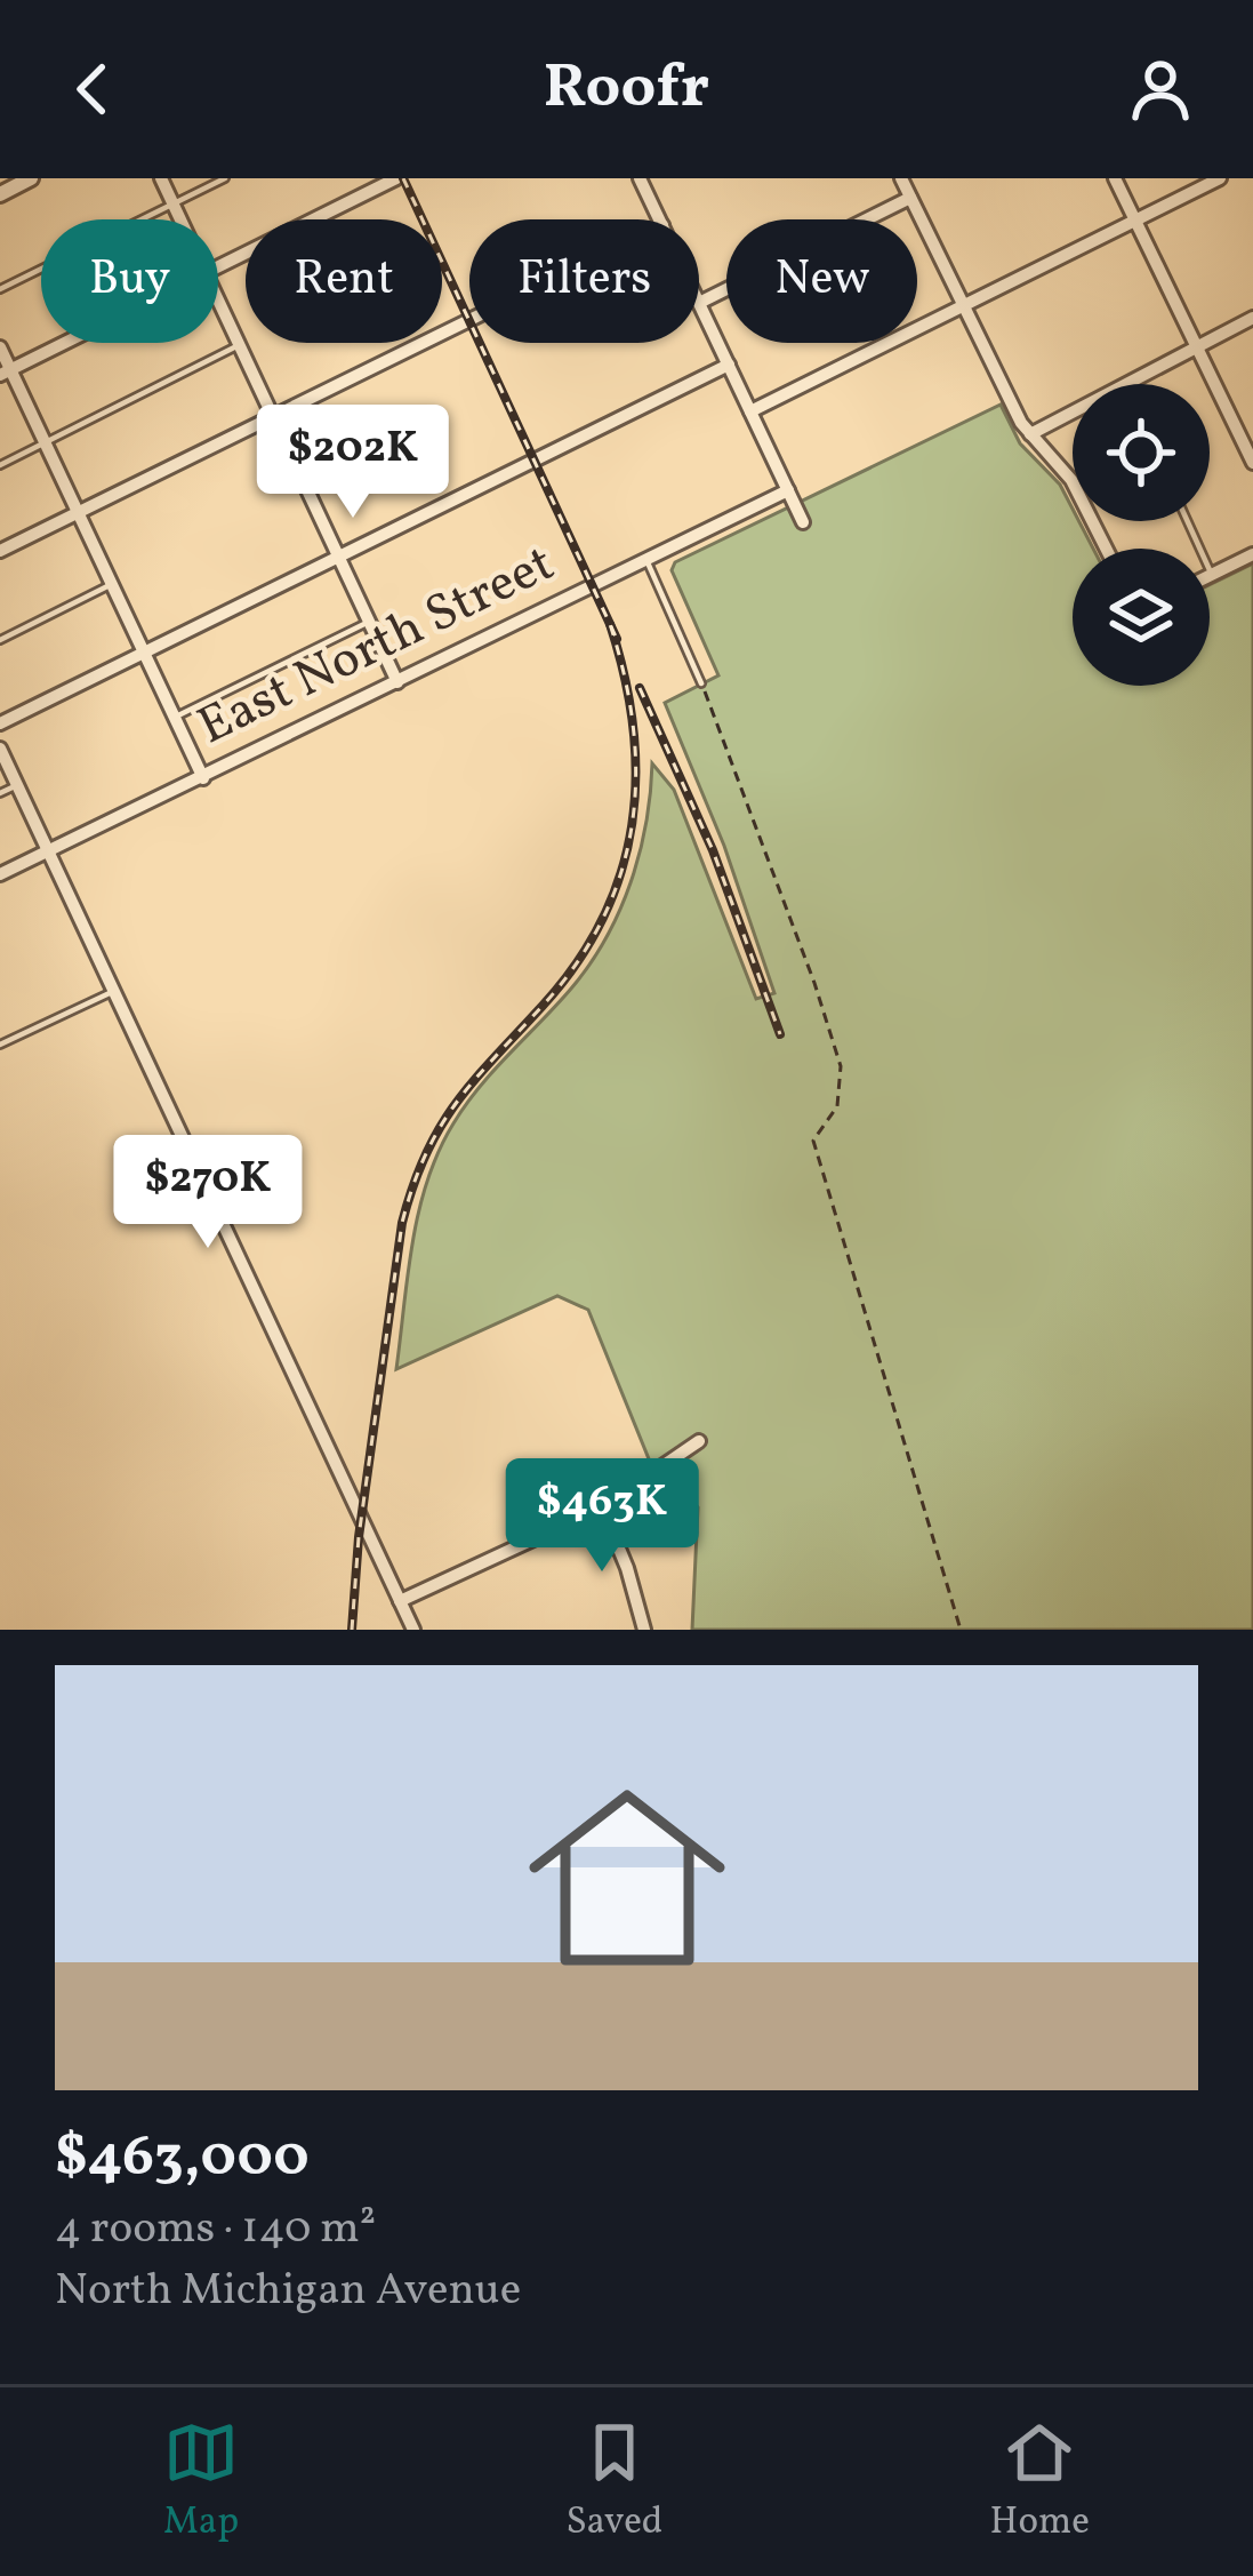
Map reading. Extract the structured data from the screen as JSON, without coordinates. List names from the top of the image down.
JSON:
{
  "streets": {
    "street": ["East North Street"]
  },
  "page": {
    "header": "Roofr",
    "chip": [
      "Buy",
      "Rent",
      "Filters",
      "New"
    ],
    "price": ["$202K", "$270K", "$463K"],
    "list": [
      {
        "name": "$463,000",
        "note": "4 rooms · 140 m² · North Michigan Avenue"
      }
    ],
    "tabs": ["Map", "Saved", "Home"]
  }
}
